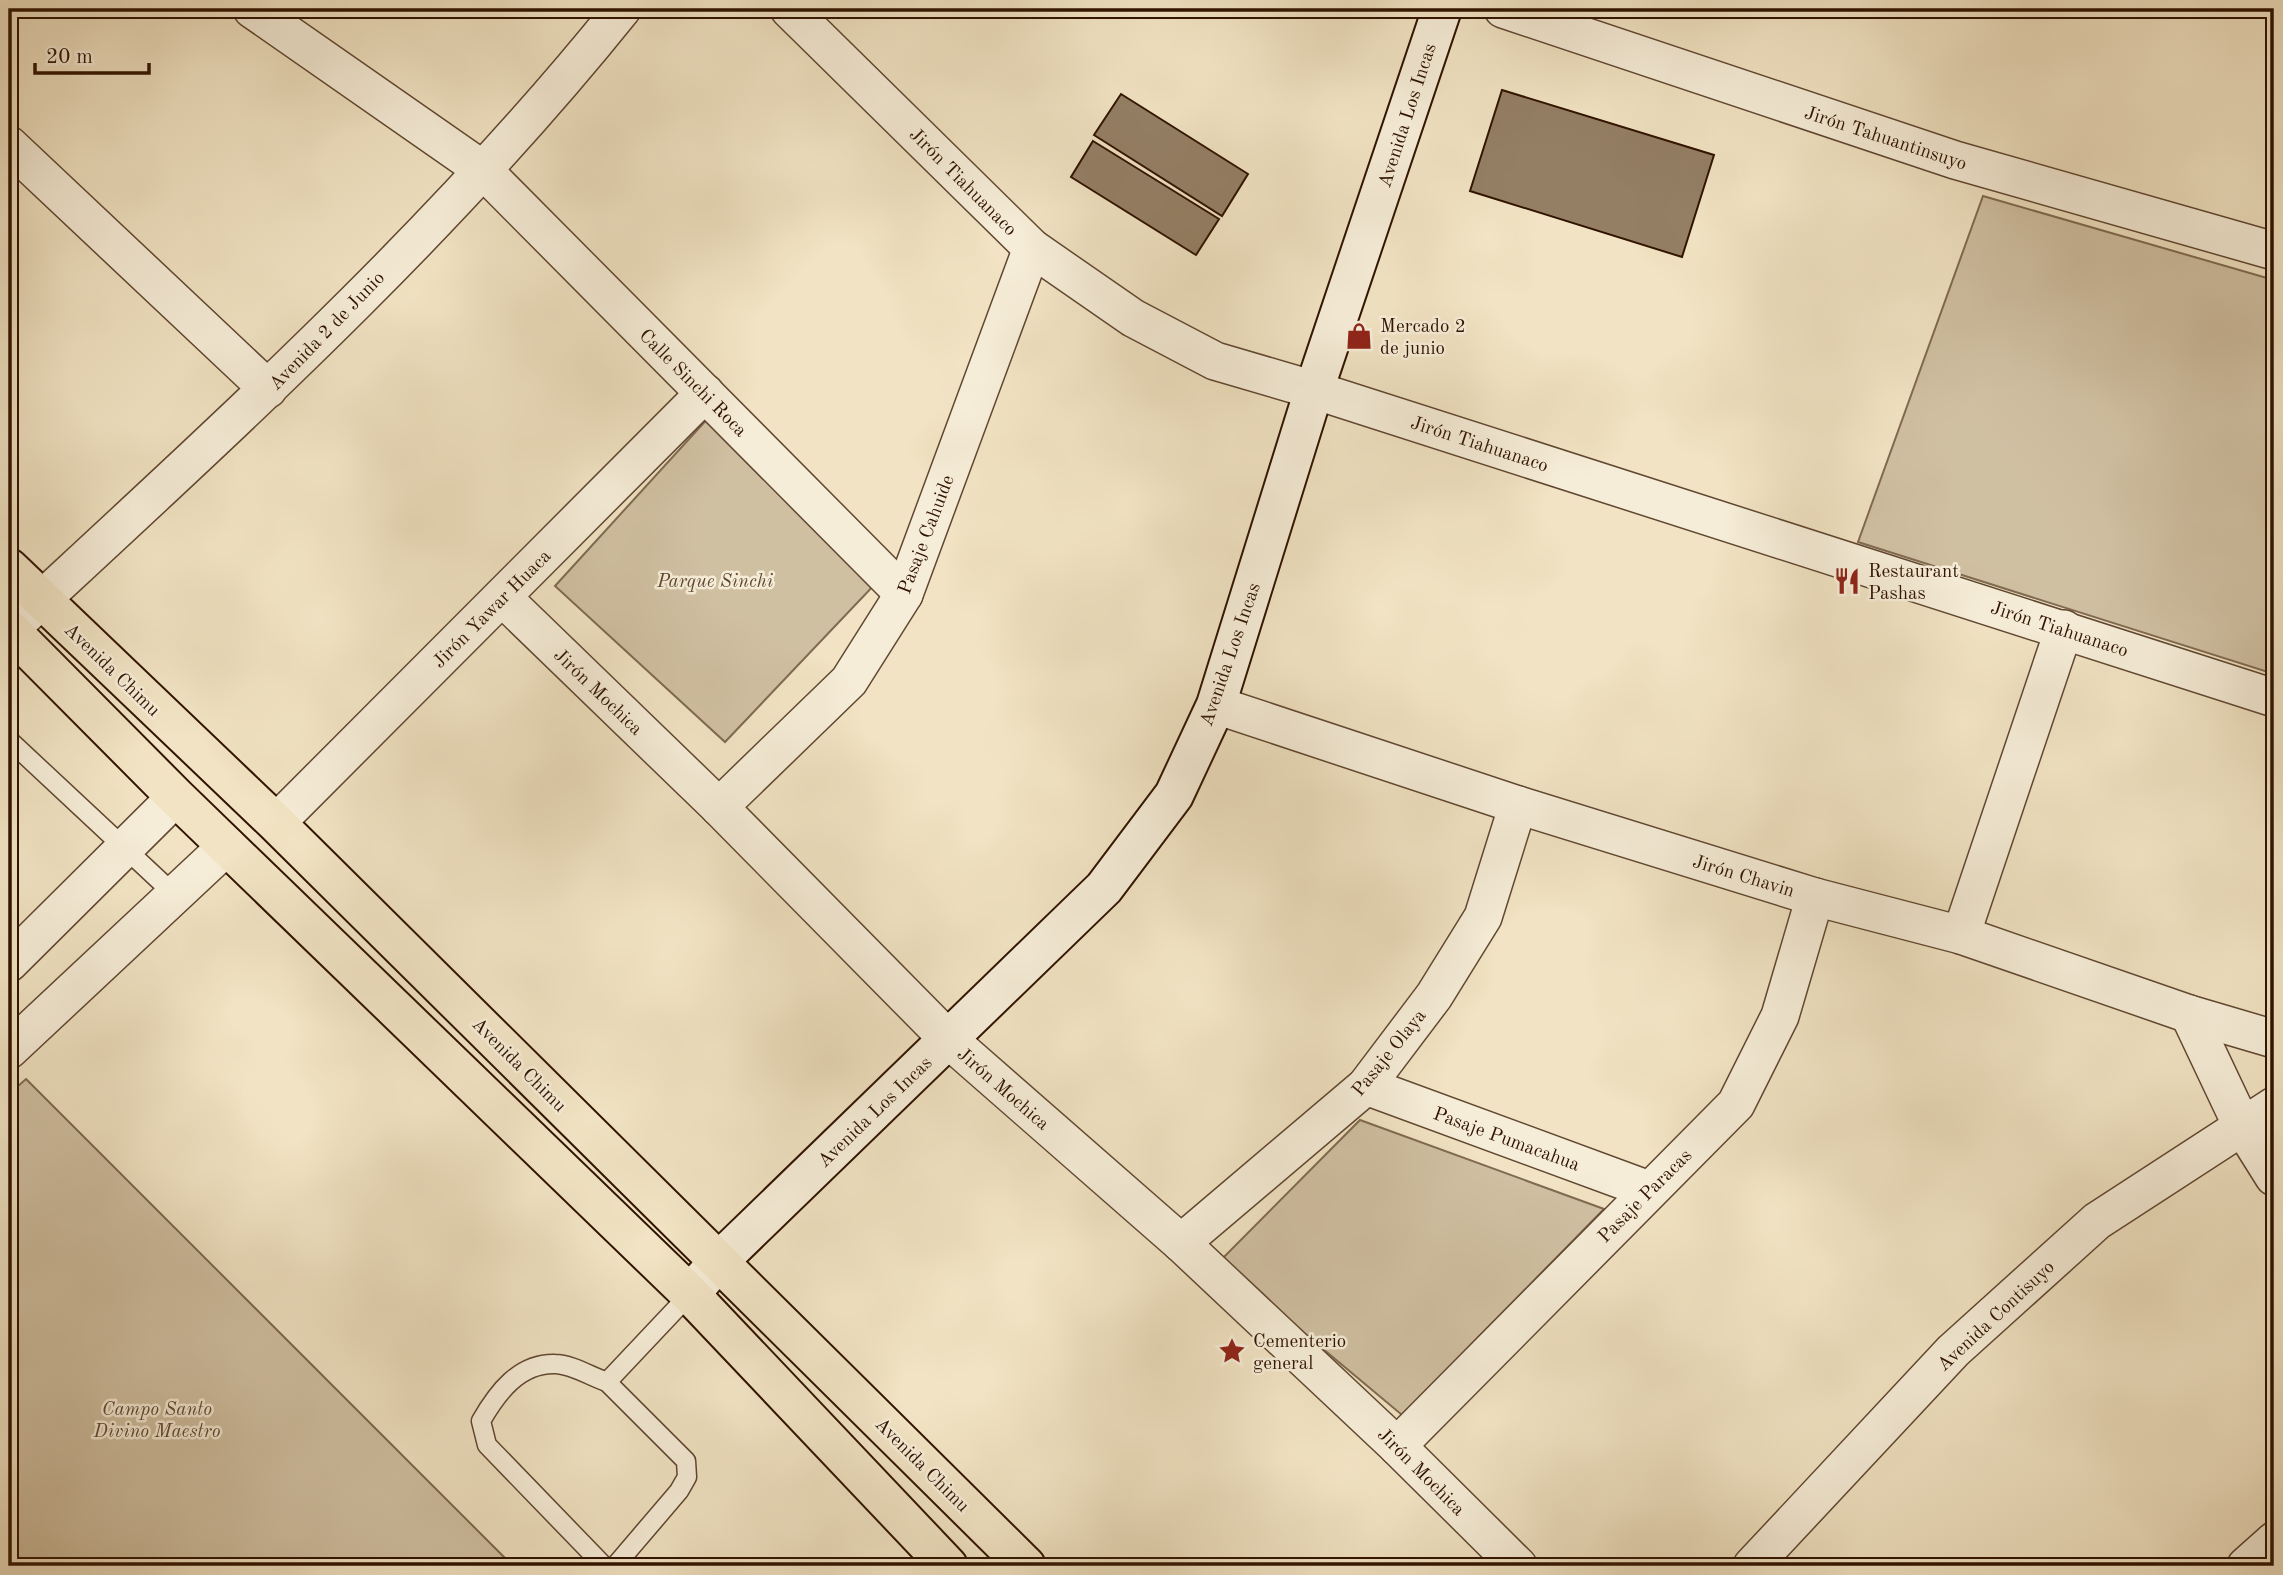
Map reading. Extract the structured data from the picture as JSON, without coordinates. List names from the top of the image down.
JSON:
{
  "streets": {
    "main road": ["Avenida Chimu"],
    "street": [
      "Avenida Los Incas",
      "Jirón Tahuantinsuyo",
      "Jirón Tiahuanaco",
      "Avenida 2 de Junio",
      "Calle Sinchi Roca",
      "Pasaje Cahuide",
      "Jirón Yawar Huaca",
      "Jirón Mochica",
      "Jirón Chavin",
      "Pasaje Olaya",
      "Pasaje Pumacahua",
      "Pasaje Paracas",
      "Avenida Contisuyo"
    ]
  },
  "crossings": [
    ["Avenida Los Incas", "Jirón Tiahuanaco"],
    ["Avenida Los Incas", "Avenida Chimu"],
    ["Avenida Los Incas", "Jirón Mochica"],
    ["Avenida Los Incas", "Jirón Chavin"],
    ["Jirón Tiahuanaco", "Pasaje Cahuide"],
    ["Avenida 2 de Junio", "Calle Sinchi Roca"],
    ["Avenida 2 de Junio", "Avenida Chimu"],
    ["Calle Sinchi Roca", "Pasaje Cahuide"],
    ["Calle Sinchi Roca", "Jirón Yawar Huaca"],
    ["Pasaje Cahuide", "Jirón Mochica"],
    ["Jirón Yawar Huaca", "Avenida Chimu"],
    ["Jirón Yawar Huaca", "Jirón Mochica"],
    ["Jirón Mochica", "Pasaje Olaya"],
    ["Jirón Mochica", "Pasaje Paracas"],
    ["Jirón Chavin", "Pasaje Olaya"],
    ["Jirón Chavin", "Pasaje Paracas"],
    ["Pasaje Olaya", "Pasaje Pumacahua"],
    ["Pasaje Pumacahua", "Pasaje Paracas"]
  ],
  "parks": ["Parque Sinchi", "Campo Santo Divino Maestro"],
  "places": {
    "shop": ["Mercado 2 de junio"],
    "restaurant": ["Restaurant Pashas"],
    "place": ["Cementerio general"]
  },
  "scale_bar": "20 m"
}
